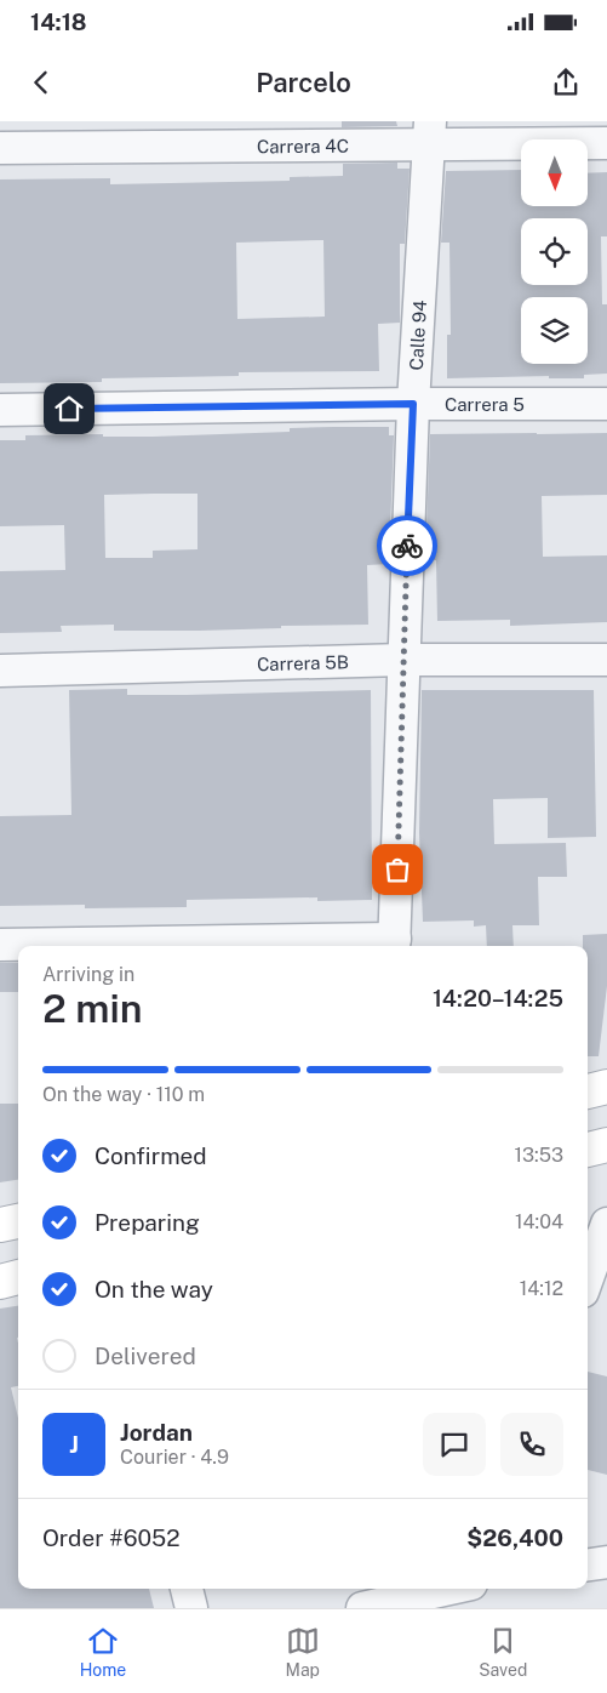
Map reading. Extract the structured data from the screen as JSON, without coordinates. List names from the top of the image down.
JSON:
{
  "streets": {
    "street": [
      "Carrera 4C",
      "Calle 94",
      "Carrera 5",
      "Carrera 5B"
    ]
  },
  "crossings": [
    ["Carrera 4C", "Calle 94"],
    ["Calle 94", "Carrera 5"],
    ["Calle 94", "Carrera 5B"]
  ],
  "north": "bottom",
  "page": {
    "status": "14:18",
    "header": "Parcelo",
    "heading": ["2 min", "Arriving in", "14:20–14:25"],
    "panel": [
      "Jordan",
      "Courier · 4.9",
      "Order #6052",
      "$26,400"
    ],
    "bar": "On the way · 110 m",
    "list": [
      ["Confirmed", "13:53"],
      ["Preparing", "14:04"],
      ["On the way", "14:12"],
      "Delivered"
    ],
    "round": "J",
    "tabs": ["Home", "Map", "Saved"]
  }
}
